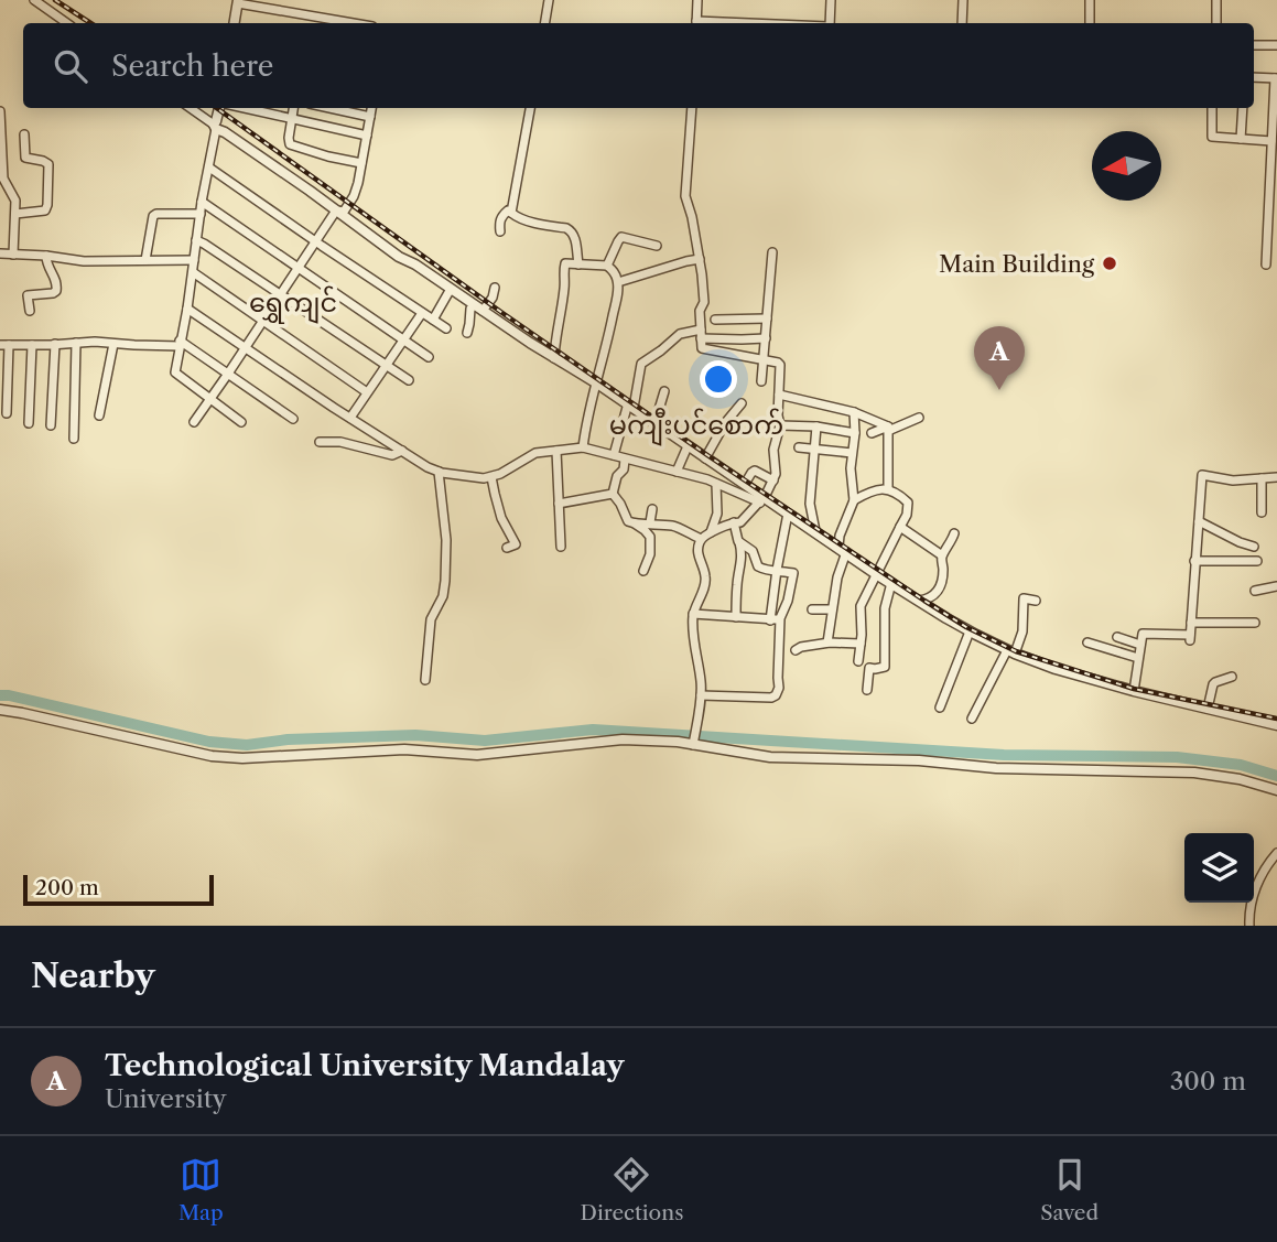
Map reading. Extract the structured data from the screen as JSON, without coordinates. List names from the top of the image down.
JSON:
{
  "districts": ["ရွှေကျင်", "မကျီးပင်စောက်"],
  "places": ["Main Building"],
  "scale_bar": "200 m",
  "north": "left",
  "page": {
    "search": "Search here",
    "pins": "A",
    "scale": "200 m",
    "heading": "Nearby",
    "list": [
      {
        "mark": "A",
        "name": "Technological University Mandalay",
        "note": "University",
        "value": "300 m"
      }
    ],
    "nav": ["Map", "Directions", "Saved"]
  }
}
